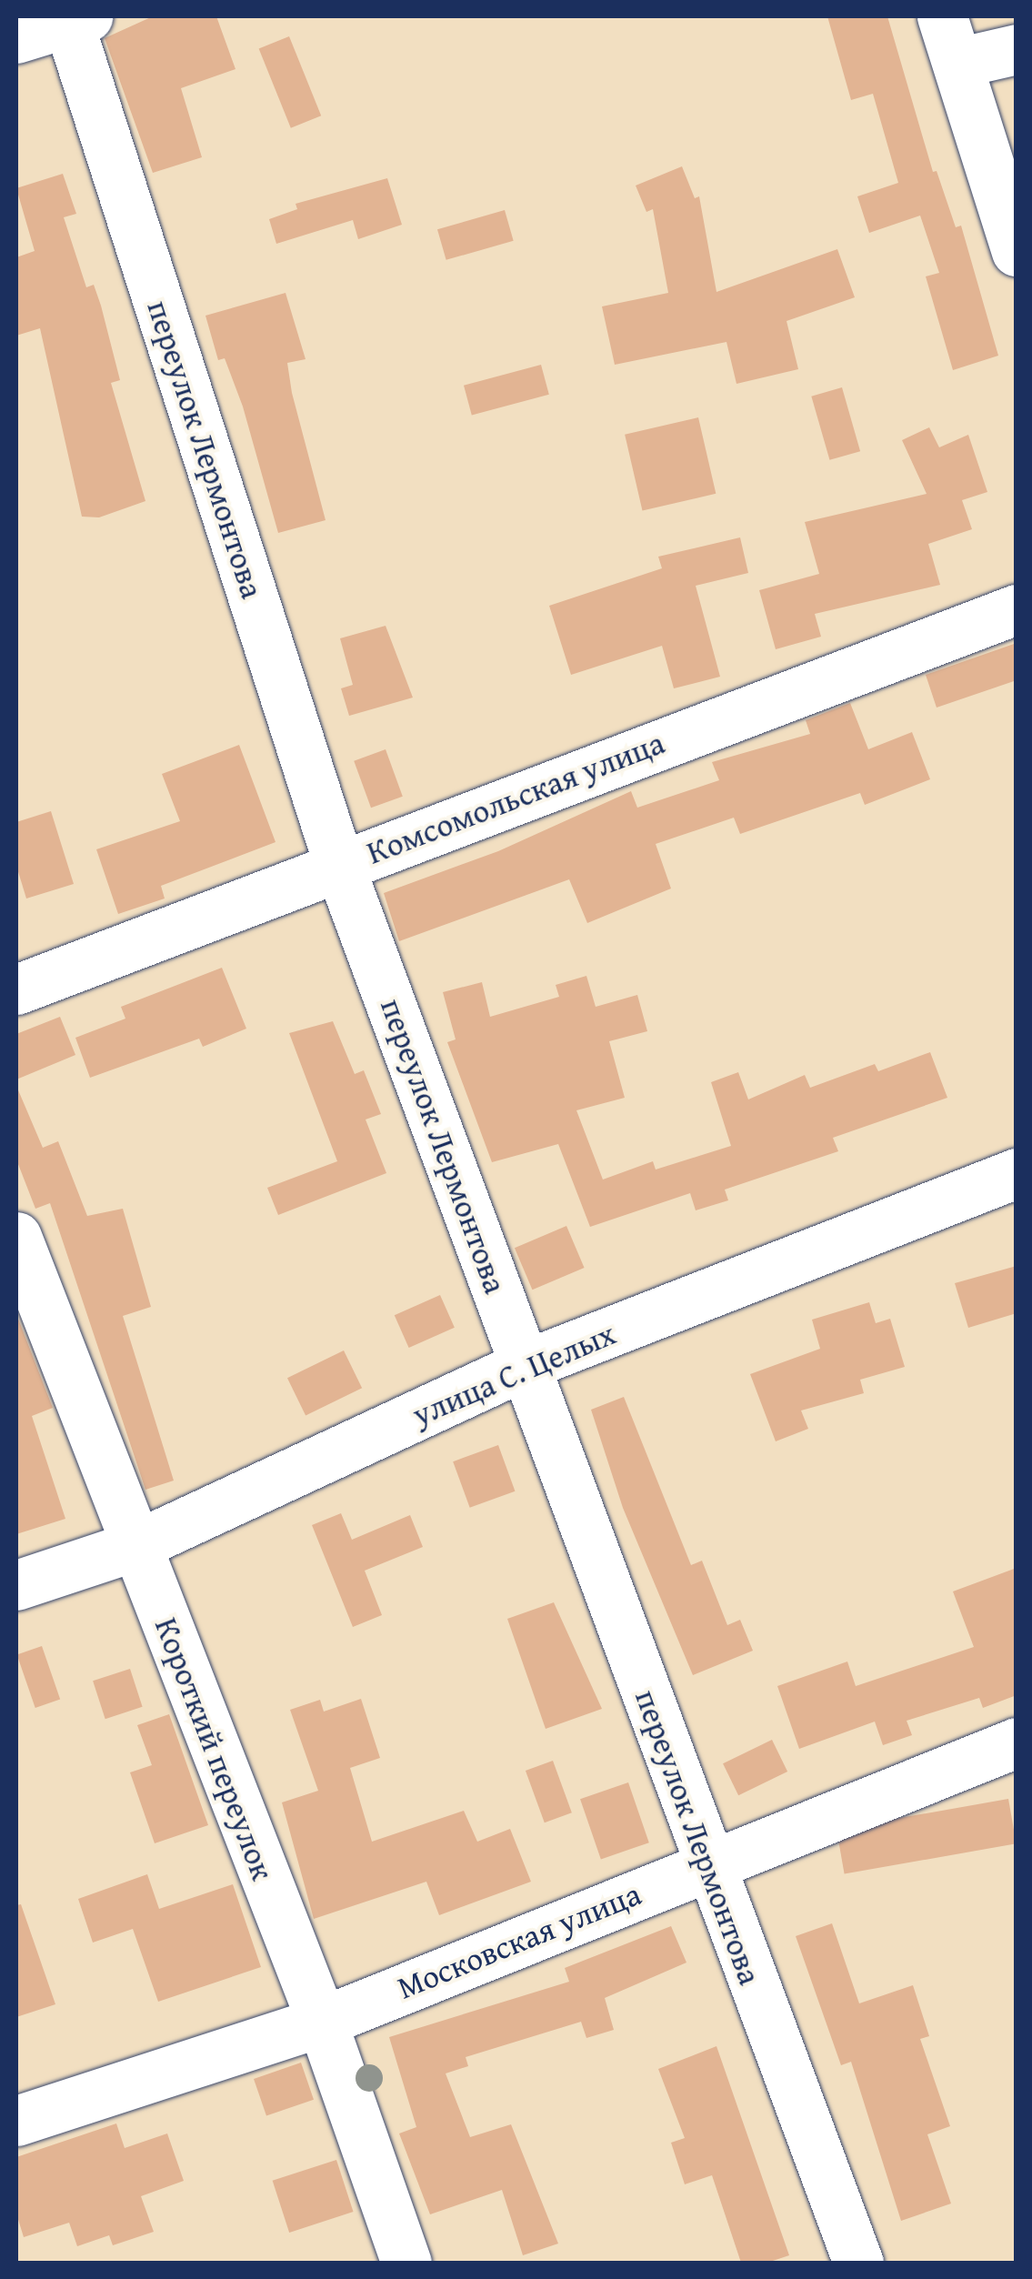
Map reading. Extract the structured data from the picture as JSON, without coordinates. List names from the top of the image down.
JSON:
{
  "streets": {
    "street": [
      "переулок Лермонтова",
      "Комсомольская улица",
      "улица С. Целых",
      "Короткий переулок",
      "Московская улица"
    ]
  },
  "crossings": [
    ["переулок Лермонтова", "Комсомольская улица"],
    ["переулок Лермонтова", "улица С. Целых"],
    ["переулок Лермонтова", "Московская улица"],
    ["улица С. Целых", "Короткий переулок"],
    ["Короткий переулок", "Московская улица"]
  ]
}
